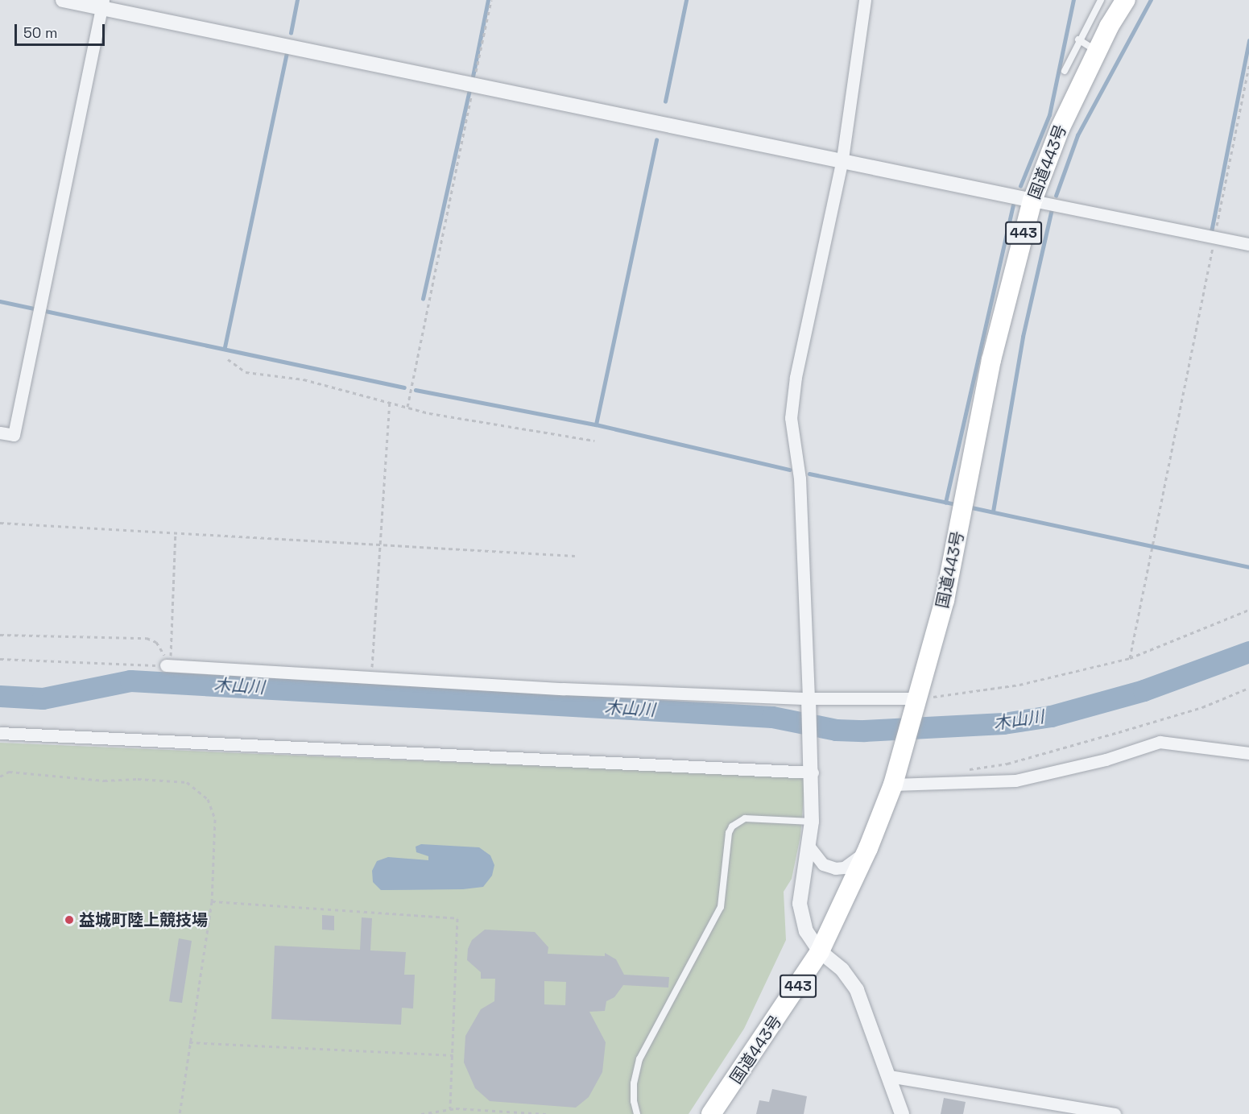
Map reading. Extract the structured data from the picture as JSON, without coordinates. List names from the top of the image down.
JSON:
{
  "streets": {
    "highway": ["国道443号", "443"]
  },
  "water": ["木山川"],
  "places": ["益城町陸上競技場"],
  "scale_bar": "50 m"
}
